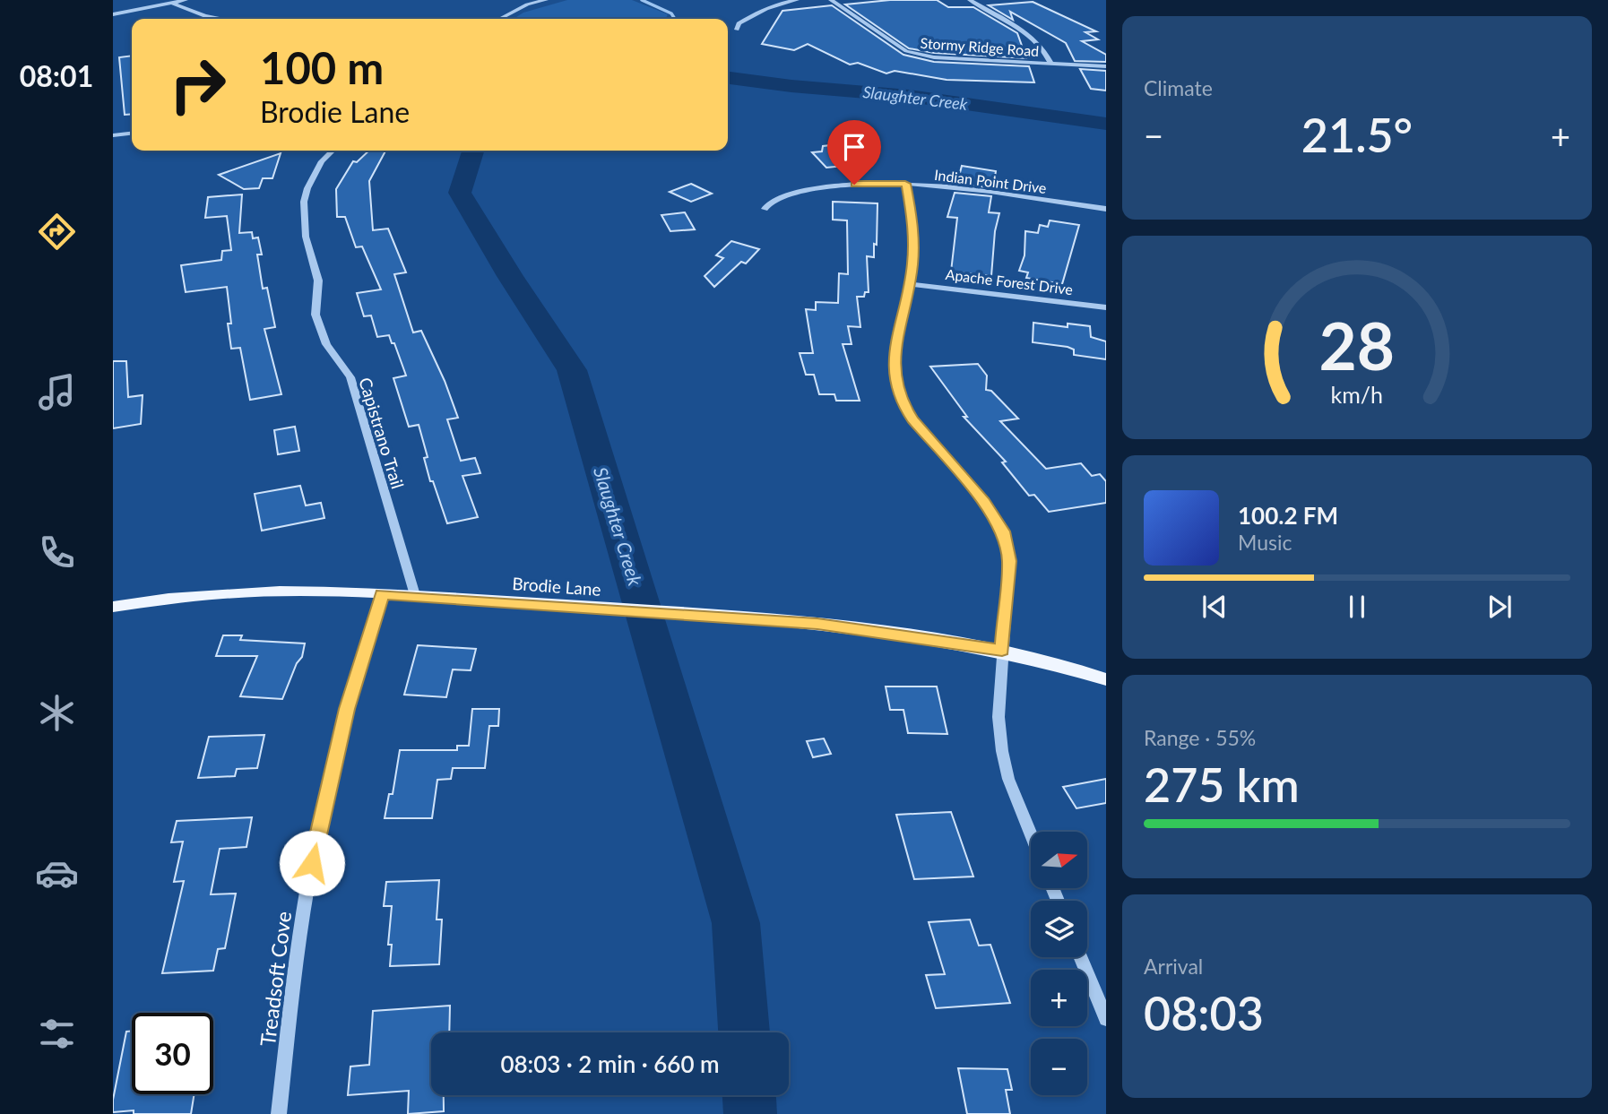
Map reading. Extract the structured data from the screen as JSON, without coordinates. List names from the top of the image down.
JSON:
{
  "streets": {
    "main road": ["Brodie Lane"],
    "street": [
      "Stormy Ridge Road",
      "Indian Point Drive",
      "Apache Forest Drive",
      "Capistrano Trail",
      "Treadsoft Cove"
    ]
  },
  "crossings": [
    ["Capistrano Trail", "Brodie Lane"],
    ["Brodie Lane", "Treadsoft Cove"]
  ],
  "water": ["Slaughter Creek"],
  "north": "right",
  "page": {
    "tabs": "08:01",
    "tile": [
      "Climate",
      ["Range · 55%", "275 km"],
      ["Arrival", "08:03"]
    ],
    "turn": ["100 m", "Brodie Lane"],
    "heat": ["−", "21.5°", "+"],
    "song": ["100.2 FM", "Music"],
    "map_buttons": ["+", "−"],
    "limit": "30",
    "trip": "08:03 · 2 min · 660 m",
    "gauge": ["28", "km/h"]
  }
}
